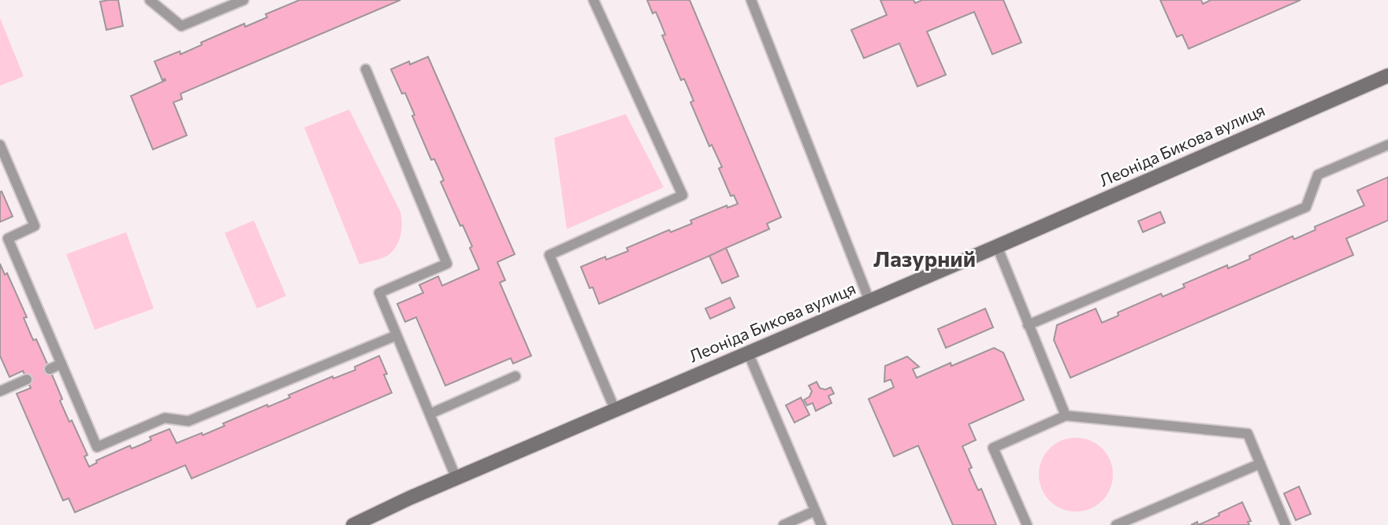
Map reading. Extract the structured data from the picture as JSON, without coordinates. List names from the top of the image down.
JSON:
{
  "streets": {
    "street": ["Леоніда Бикова вулиця"]
  },
  "districts": ["Лазурний"]
}
